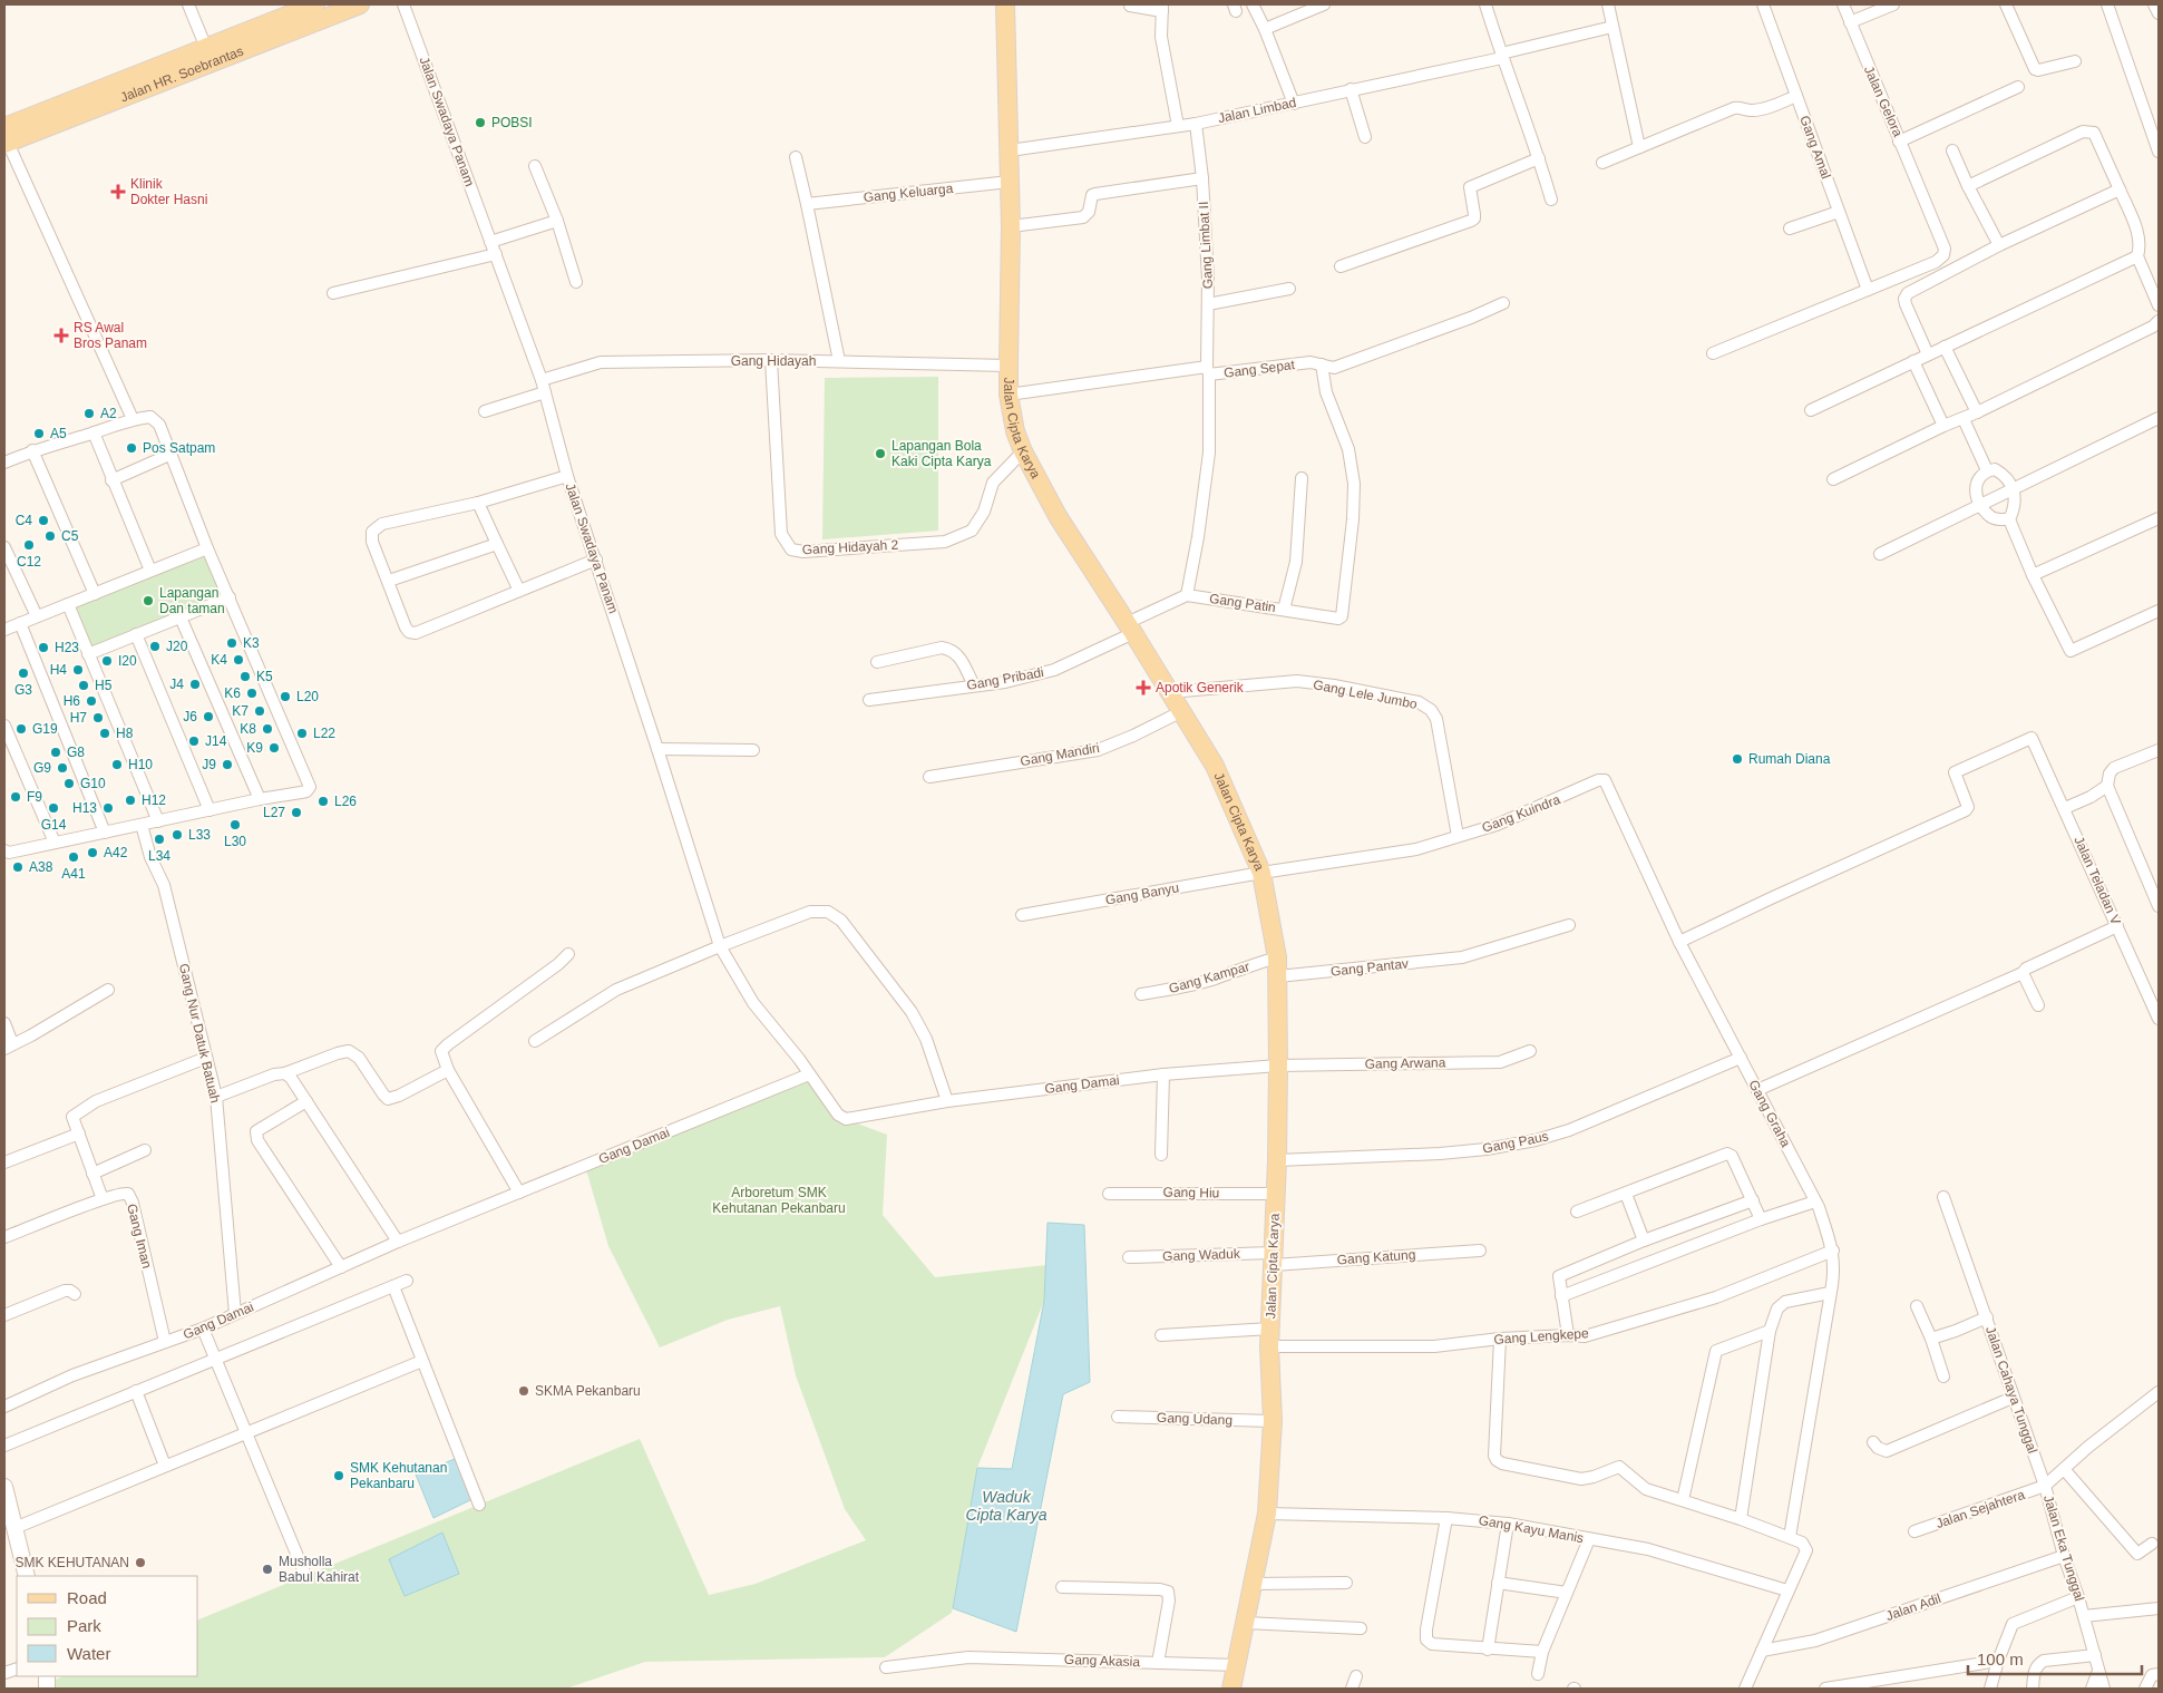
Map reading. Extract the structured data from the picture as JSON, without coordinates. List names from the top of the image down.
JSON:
{
  "streets": {
    "main road": ["Jalan HR. Soebrantas", "Jalan Cipta Karya"],
    "street": [
      "Jalan Gelora",
      "Jalan Limbad",
      "Jalan Swadaya Panam",
      "Gang Amal",
      "Gang Keluarga",
      "Gang Limbat II",
      "Gang Hidayah",
      "Gang Sepat",
      "Gang Hidayah 2",
      "Gang Patin",
      "Gang Pribadi",
      "Gang Lele Jumbo",
      "Gang Mandiri",
      "Gang Kuindra",
      "Jalan Teladan V",
      "Gang Banyu",
      "Gang Pantav",
      "Gang Kampar",
      "Gang Nur Datuk Batuah",
      "Gang Arwana",
      "Gang Damai",
      "Gang Graha",
      "Gang Paus",
      "Gang Hiu",
      "Gang Iman",
      "Gang Waduk",
      "Gang Katung",
      "Gang Lengkepe",
      "Jalan Cahaya Tunggal",
      "Gang Udang",
      "Jalan Sejahtera",
      "Gang Kayu Manis",
      "Jalan Eka Tunggal",
      "Jalan Adil",
      "Gang Akasia"
    ]
  },
  "crossings": [
    ["Jalan Limbad", "Gang Limbat II"],
    ["Jalan Limbad", "Jalan Cipta Karya"],
    ["Jalan Swadaya Panam", "Gang Hidayah"],
    ["Jalan Swadaya Panam", "Gang Damai"],
    ["Gang Keluarga", "Jalan Cipta Karya"],
    ["Gang Limbat II", "Gang Sepat"],
    ["Gang Limbat II", "Gang Patin"],
    ["Gang Hidayah", "Jalan Cipta Karya"],
    ["Gang Hidayah", "Gang Hidayah 2"],
    ["Gang Sepat", "Jalan Cipta Karya"],
    ["Gang Sepat", "Gang Patin"],
    ["Jalan Cipta Karya", "Gang Hidayah 2"],
    ["Jalan Cipta Karya", "Gang Pribadi"],
    ["Jalan Cipta Karya", "Gang Lele Jumbo"],
    ["Jalan Cipta Karya", "Gang Mandiri"],
    ["Jalan Cipta Karya", "Gang Kuindra"],
    ["Jalan Cipta Karya", "Gang Banyu"],
    ["Jalan Cipta Karya", "Gang Pantav"],
    ["Jalan Cipta Karya", "Gang Kampar"],
    ["Jalan Cipta Karya", "Gang Arwana"],
    ["Jalan Cipta Karya", "Gang Damai"],
    ["Jalan Cipta Karya", "Gang Paus"],
    ["Jalan Cipta Karya", "Gang Hiu"],
    ["Jalan Cipta Karya", "Gang Waduk"],
    ["Jalan Cipta Karya", "Gang Katung"],
    ["Jalan Cipta Karya", "Gang Lengkepe"],
    ["Jalan Cipta Karya", "Gang Udang"],
    ["Jalan Cipta Karya", "Gang Kayu Manis"],
    ["Jalan Cipta Karya", "Gang Akasia"],
    ["Gang Lele Jumbo", "Gang Kuindra"],
    ["Gang Kuindra", "Jalan Teladan V"],
    ["Gang Kuindra", "Gang Banyu"],
    ["Gang Kuindra", "Gang Graha"],
    ["Jalan Teladan V", "Gang Graha"],
    ["Gang Nur Datuk Batuah", "Gang Damai"],
    ["Gang Arwana", "Gang Damai"],
    ["Gang Damai", "Gang Iman"],
    ["Gang Graha", "Gang Paus"],
    ["Gang Graha", "Gang Lengkepe"],
    ["Gang Waduk", "Gang Katung"],
    ["Jalan Cahaya Tunggal", "Jalan Sejahtera"],
    ["Jalan Cahaya Tunggal", "Jalan Eka Tunggal"],
    ["Jalan Sejahtera", "Jalan Eka Tunggal"],
    ["Jalan Eka Tunggal", "Jalan Adil"]
  ],
  "water": ["Waduk Cipta Karya"],
  "parks": ["Arboretum SMK Kehutanan Pekanbaru"],
  "places": {
    "other": [
      "POBSI",
      "A2",
      "A5",
      "Pos Satpam",
      "Lapangan Bola Kaki Cipta Karya",
      "C4",
      "C5",
      "C12",
      "Lapangan Dan taman",
      "K3",
      "J20",
      "H23",
      "K4",
      "I20",
      "H4",
      "G3",
      "K5",
      "J4",
      "H5",
      "K6",
      "L20",
      "H6",
      "K7",
      "J6",
      "H7",
      "G19",
      "K8",
      "H8",
      "L22",
      "J14",
      "K9",
      "G8",
      "Rumah Diana",
      "H10",
      "J9",
      "G9",
      "G10",
      "F9",
      "H12",
      "L26",
      "G14",
      "H13",
      "L27",
      "L30",
      "L33",
      "L34",
      "A42",
      "A41",
      "A38",
      "SKMA Pekanbaru",
      "SMK Kehutanan Pekanbaru",
      "SMK KEHUTANAN",
      "Musholla Babul Kahirat"
    ],
    "health": ["Klinik Dokter Hasni", "RS Awal Bros Panam", "Apotik Generik"]
  },
  "legend": ["Road", "Park", "Water"],
  "scale_bar": "100 m"
}
